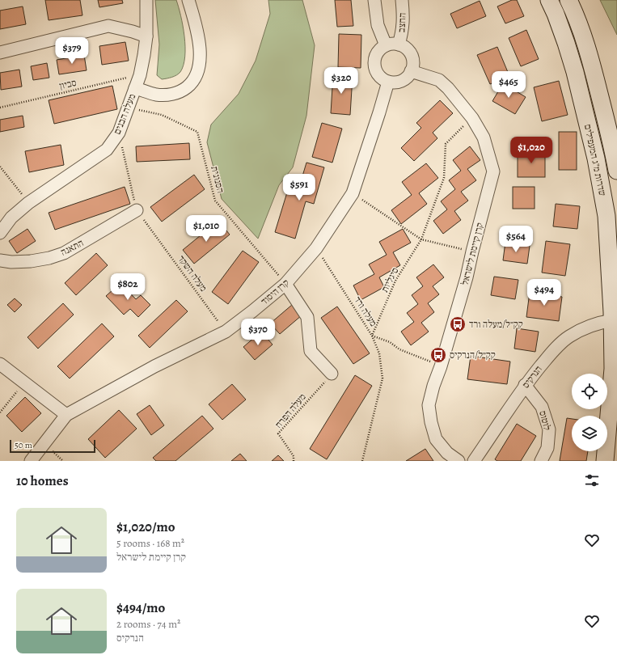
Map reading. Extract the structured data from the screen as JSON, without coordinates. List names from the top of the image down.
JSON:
{
  "streets": {
    "main road": ["שדרות מ\"ג המעפילים"],
    "street": [
      "החצב",
      "מעלה הבנים",
      "התאנה",
      "קרן קיימת לישראל",
      "קרן היסוד",
      "הנרקיס",
      "לוטוס"
    ],
    "path": [
      "סביון",
      "הסנונית",
      "מעלה השקד",
      "סיגליות",
      "מעלה ורד",
      "מעלה הפרח"
    ]
  },
  "crossings": [
    ["החצב", "קרן קיימת לישראל"],
    ["החצב", "קרן היסוד"],
    ["סביון", "מעלה הבנים"],
    ["מעלה הבנים", "הסנונית"],
    ["מעלה הבנים", "מעלה השקד"],
    ["שדרות מ\"ג המעפילים", "הנרקיס"],
    ["הסנונית", "קרן היסוד"],
    ["התאנה", "מעלה השקד"],
    ["קרן קיימת לישראל", "סיגליות"],
    ["קרן קיימת לישראל", "קרן היסוד"],
    ["קרן קיימת לישראל", "מעלה ורד"],
    ["מעלה השקד", "קרן היסוד"],
    ["סיגליות", "מעלה ורד"],
    ["קרן היסוד", "מעלה ורד"],
    ["הנרקיס", "לוטוס"]
  ],
  "places": {
    "bus stop": ["קק״ל/מעלה ורד", "קק״ל/הנרקיס"]
  },
  "scale_bar": "50 m",
  "page": {
    "price": [
      "$379",
      "$320",
      "$465",
      "$1,020",
      "$591",
      "$1,010",
      "$564",
      "$802",
      "$494",
      "$370"
    ],
    "scale": "50 m",
    "heading": "10 homes",
    "list": [
      {
        "name": "$1,020/mo",
        "note": "5 rooms · 168 m² · קרן קיימת לישראל"
      },
      {
        "name": "$494/mo",
        "note": "2 rooms · 74 m² · הנרקיס"
      }
    ]
  }
}
